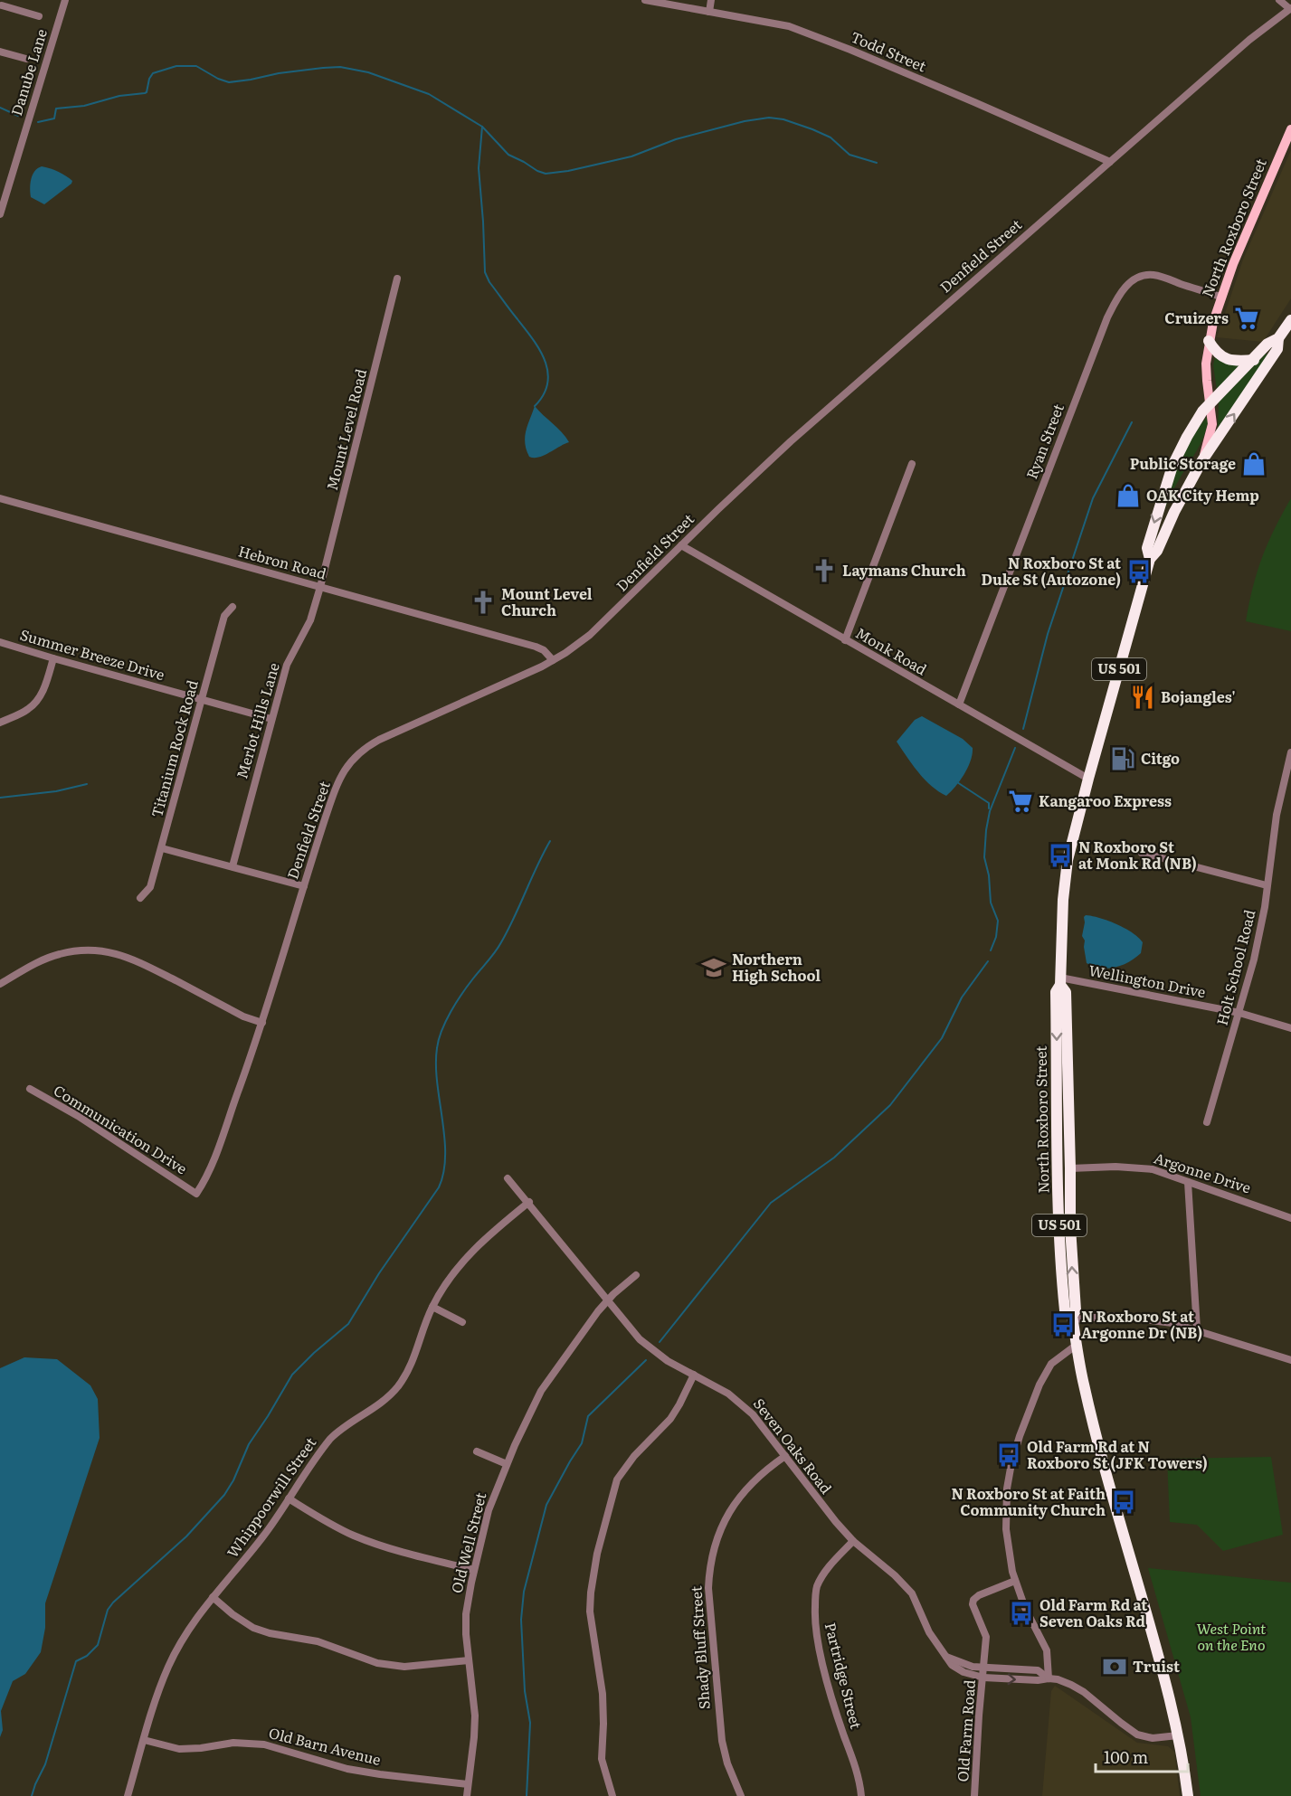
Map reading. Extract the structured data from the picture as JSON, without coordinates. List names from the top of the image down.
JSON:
{
  "streets": {
    "highway": ["North Roxboro Street", "US 501"],
    "street": [
      "Todd Street",
      "Danube Lane",
      "Denfield Street",
      "Mount Level Road",
      "Ryan Street",
      "Hebron Road",
      "Monk Road",
      "Summer Breeze Drive",
      "Merlot Hills Lane",
      "Titanium Rock Road",
      "Holt School Road",
      "Wellington Drive",
      "Communication Drive",
      "Argonne Drive",
      "Seven Oaks Road",
      "Whippoorwill Street",
      "Old Well Street",
      "Shady Bluff Street",
      "Partridge Street",
      "Old Farm Road",
      "Old Barn Avenue"
    ]
  },
  "crossings": [
    ["Todd Street", "Denfield Street"],
    ["North Roxboro Street", "Ryan Street"],
    ["North Roxboro Street", "Monk Road"],
    ["North Roxboro Street", "US 501"],
    ["North Roxboro Street", "Wellington Drive"],
    ["North Roxboro Street", "Argonne Drive"],
    ["Denfield Street", "Hebron Road"],
    ["Denfield Street", "Monk Road"],
    ["Denfield Street", "Communication Drive"],
    ["Mount Level Road", "Hebron Road"],
    ["Mount Level Road", "Merlot Hills Lane"],
    ["Ryan Street", "Monk Road"],
    ["Hebron Road", "Merlot Hills Lane"],
    ["Summer Breeze Drive", "Merlot Hills Lane"],
    ["Summer Breeze Drive", "Titanium Rock Road"],
    ["Holt School Road", "Wellington Drive"],
    ["Seven Oaks Road", "Whippoorwill Street"],
    ["Seven Oaks Road", "Old Well Street"],
    ["Seven Oaks Road", "Shady Bluff Street"],
    ["Seven Oaks Road", "Partridge Street"],
    ["Seven Oaks Road", "Old Farm Road"],
    ["Whippoorwill Street", "Old Barn Avenue"],
    ["Old Well Street", "Old Barn Avenue"]
  ],
  "parks": ["West Point on the Eno"],
  "places": {
    "supermarket": ["Cruizers", "Kangaroo Express"],
    "shop": ["Public Storage", "OAK City Hemp"],
    "church": ["Laymans Church", "Mount Level Church"],
    "bus stop": [
      "N Roxboro St at Duke St (Autozone)",
      "N Roxboro St at Monk Rd (NB)",
      "N Roxboro St at Argonne Dr (NB)",
      "Old Farm Rd at N Roxboro St (JFK Towers)",
      "N Roxboro St at Faith Community Church",
      "Old Farm Rd at Seven Oaks Rd"
    ],
    "restaurant": ["Bojangles'"],
    "fuel station": ["Citgo"],
    "school or university": ["Northern High School"],
    "bank": ["Truist"]
  },
  "scale_bar": "100 m"
}
